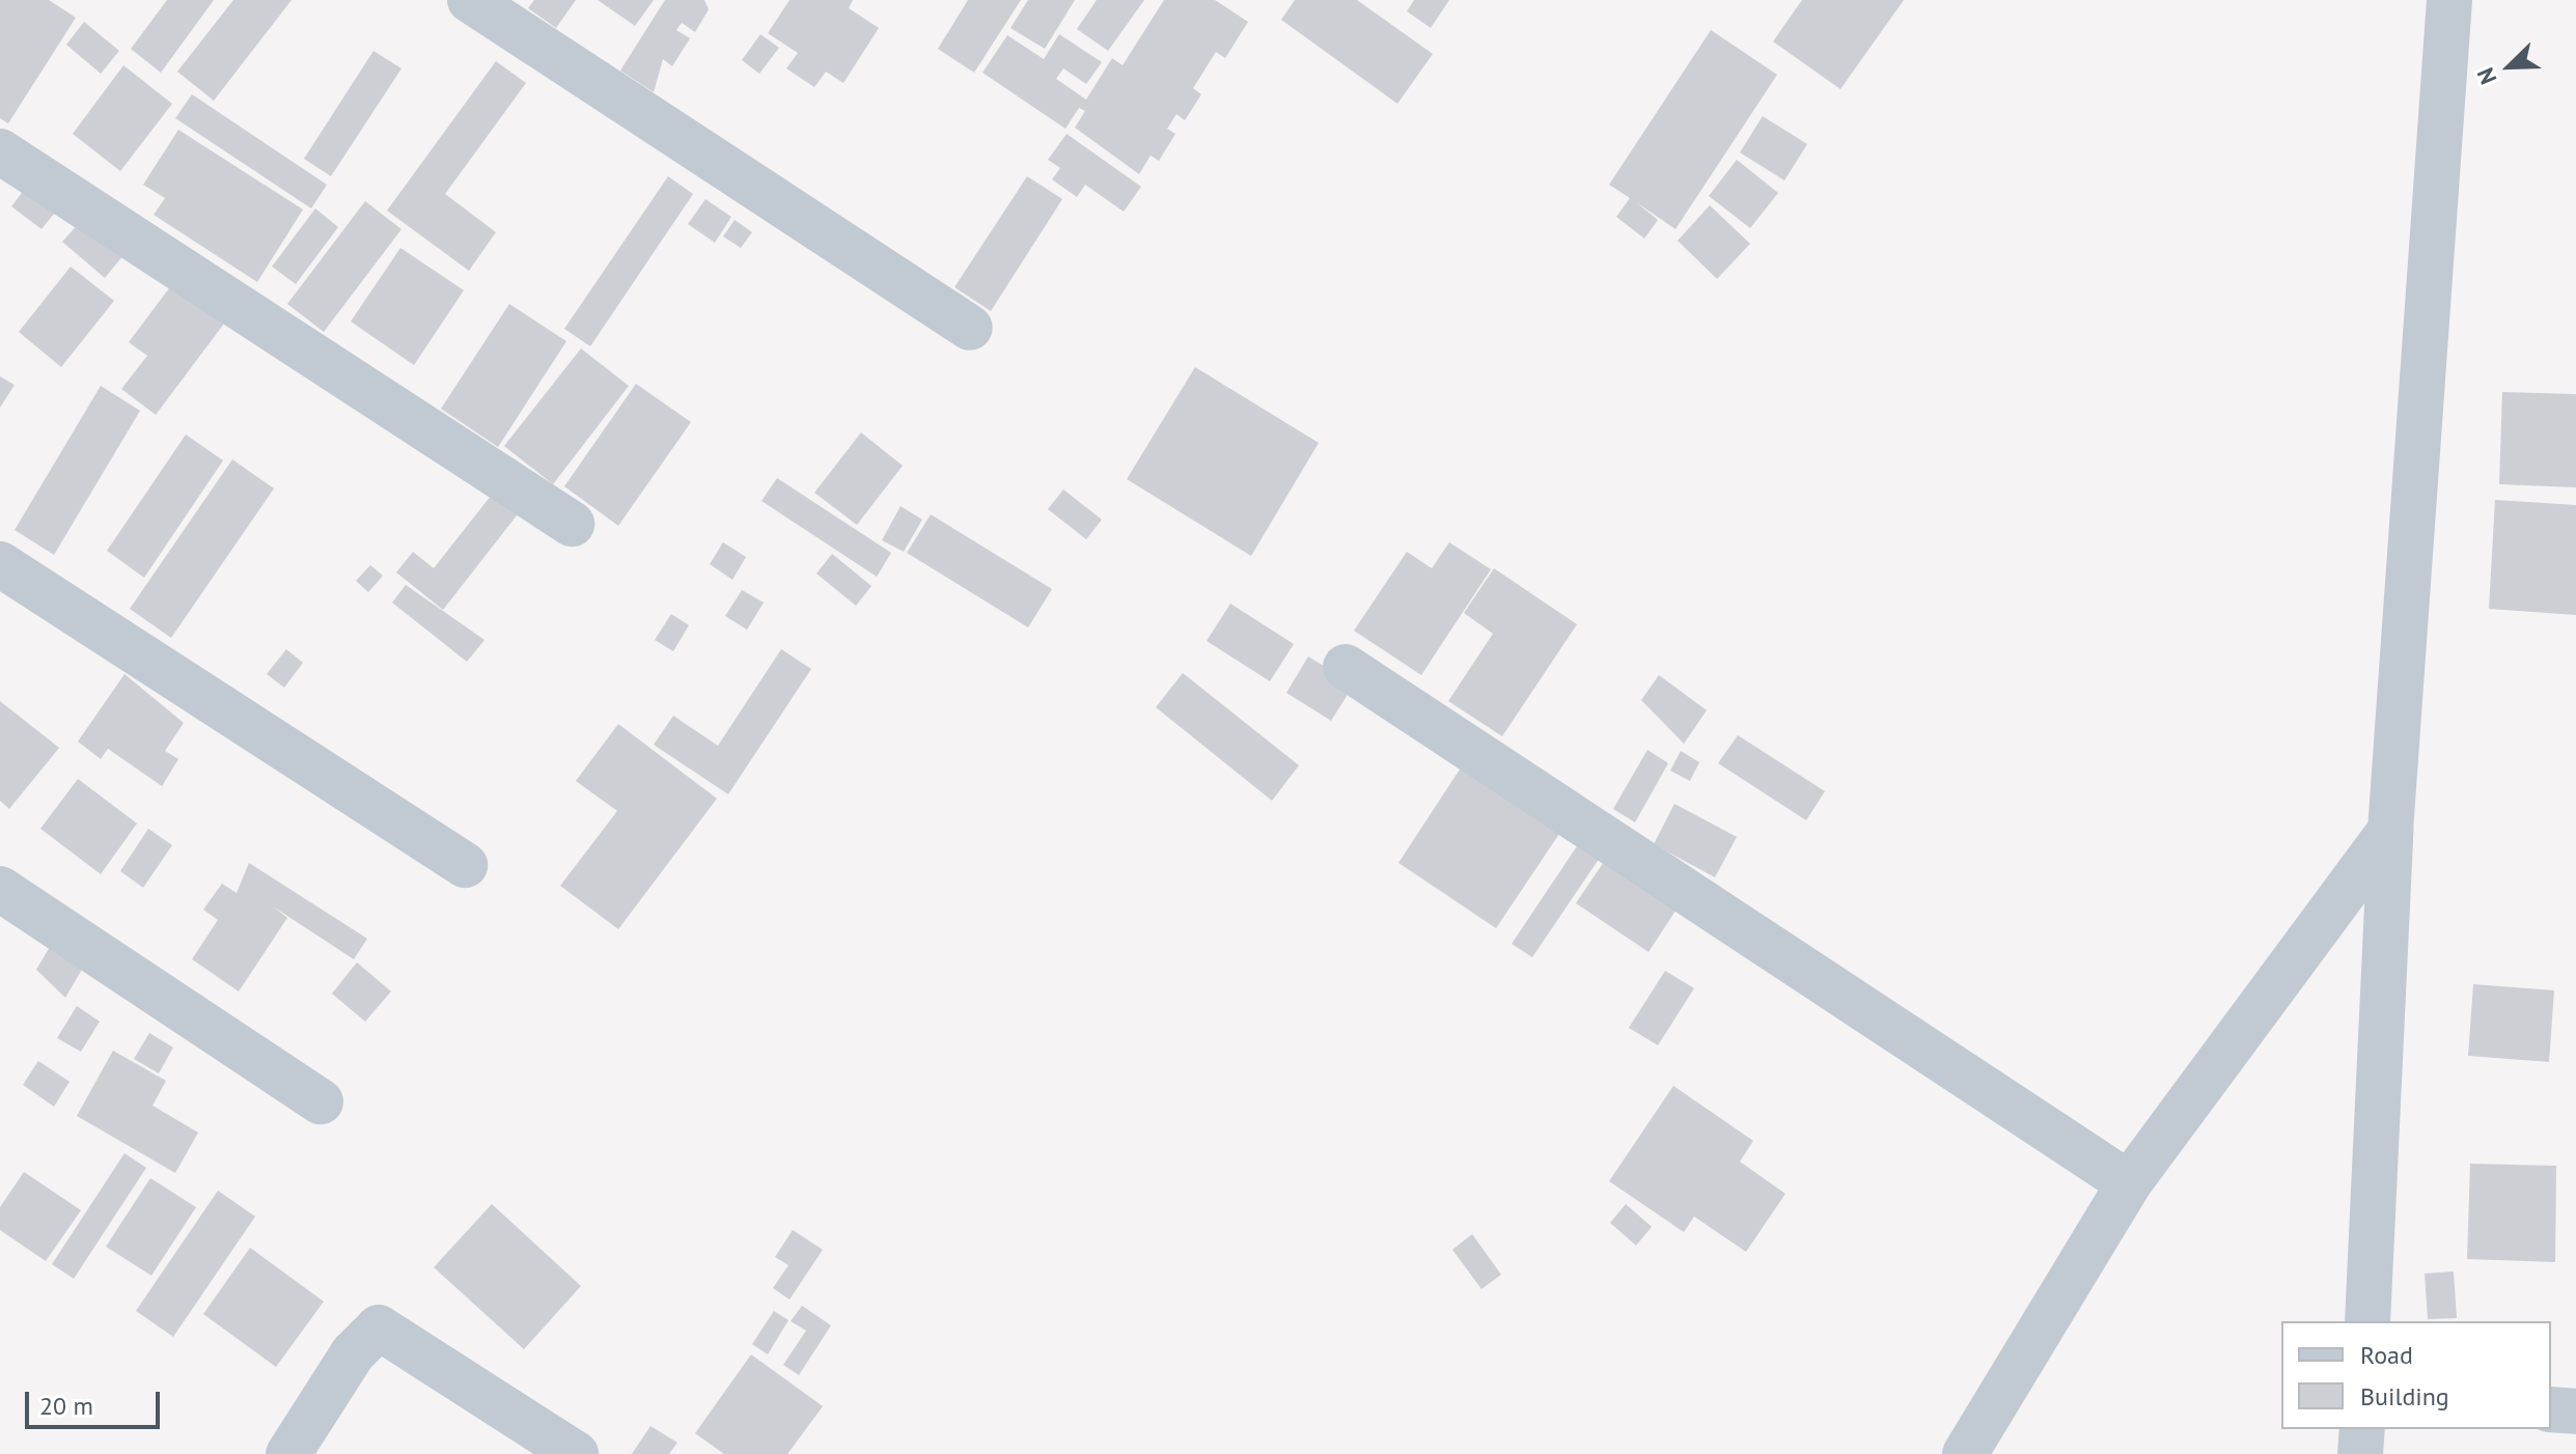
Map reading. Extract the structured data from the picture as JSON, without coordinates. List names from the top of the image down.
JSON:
{
  "legend": ["Road", "Building"],
  "scale_bar": "20 m",
  "north": "bottom left"
}
